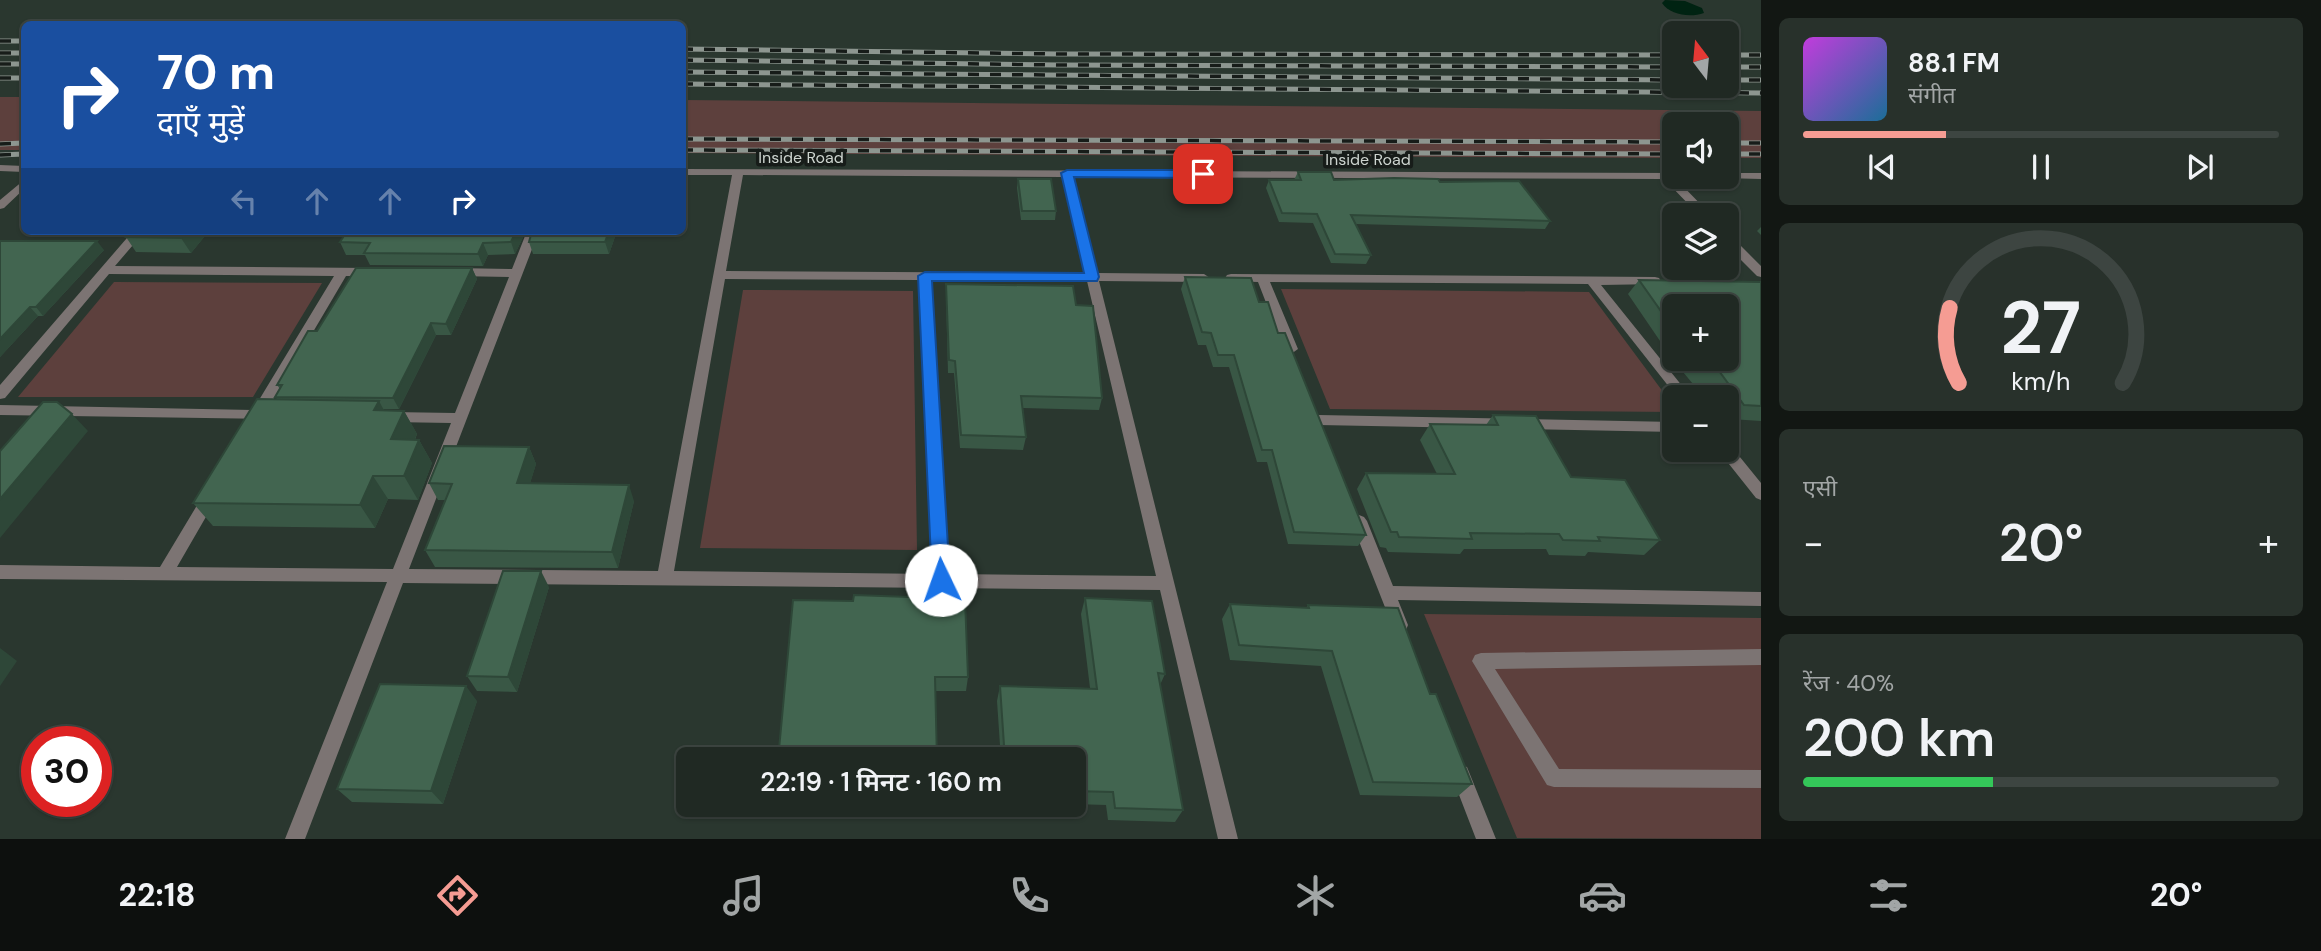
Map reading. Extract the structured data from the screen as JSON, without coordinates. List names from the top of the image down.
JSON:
{
  "streets": {
    "street": ["Inside Road"]
  },
  "north": "top",
  "page": {
    "map_buttons": ["+", "−"],
    "turn": ["70 m", "दाएँ मुड़ें"],
    "song": ["88.1 FM", "संगीत"],
    "tile": [
      "एसी",
      ["रेंज · 40%", "200 km"]
    ],
    "heat": ["−", "20°", "+"],
    "limit": "30",
    "trip": "22:19 · 1 मिनट · 160 m",
    "tabs": ["22:18", "20°"],
    "gauge": ["27", "km/h"]
  }
}
